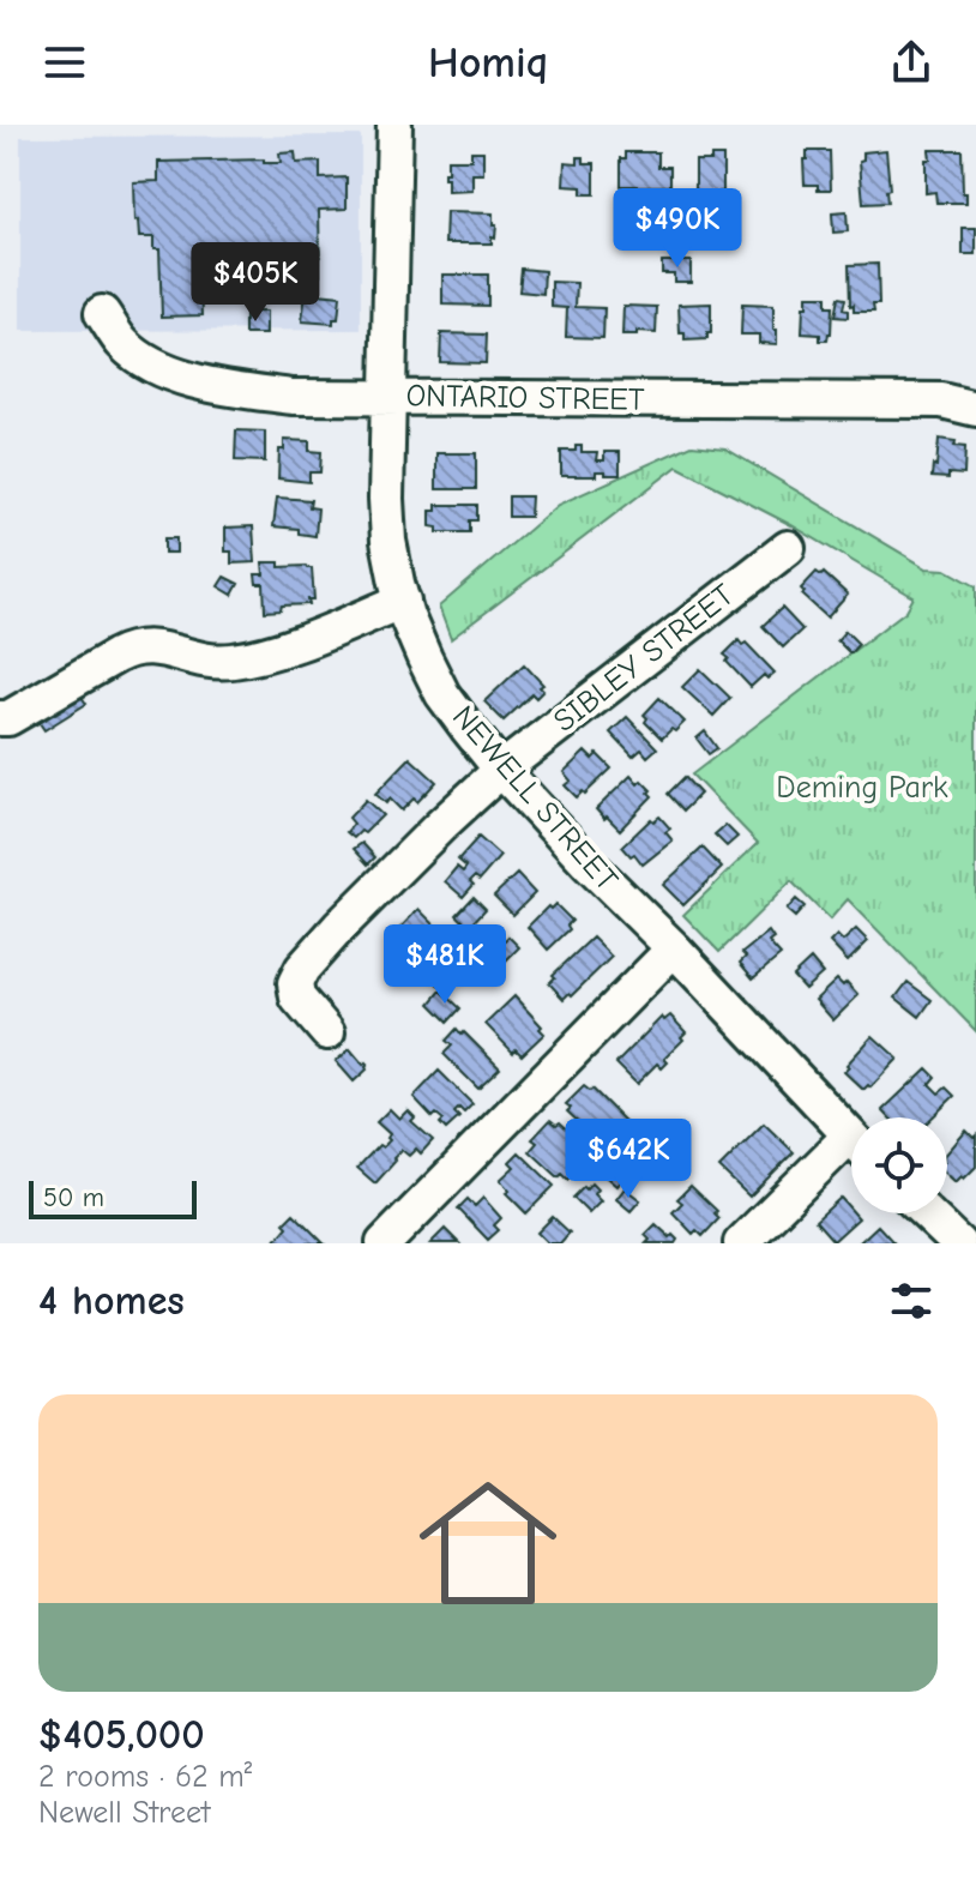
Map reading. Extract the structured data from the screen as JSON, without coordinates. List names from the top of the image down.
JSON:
{
  "streets": {
    "street": ["ONTARIO STREET", "SIBLEY STREET", "NEWELL STREET"]
  },
  "crossings": [
    ["ONTARIO STREET", "NEWELL STREET"],
    ["SIBLEY STREET", "NEWELL STREET"]
  ],
  "parks": ["Deming Park"],
  "scale_bar": "50 m",
  "page": {
    "header": "Homiq",
    "price": [
      "$490K",
      "$405K",
      "$481K",
      "$642K"
    ],
    "scale": "50 m",
    "heading": "4 homes",
    "list": [
      {
        "name": "$405,000",
        "note": "2 rooms · 62 m² · Newell Street"
      }
    ]
  }
}
